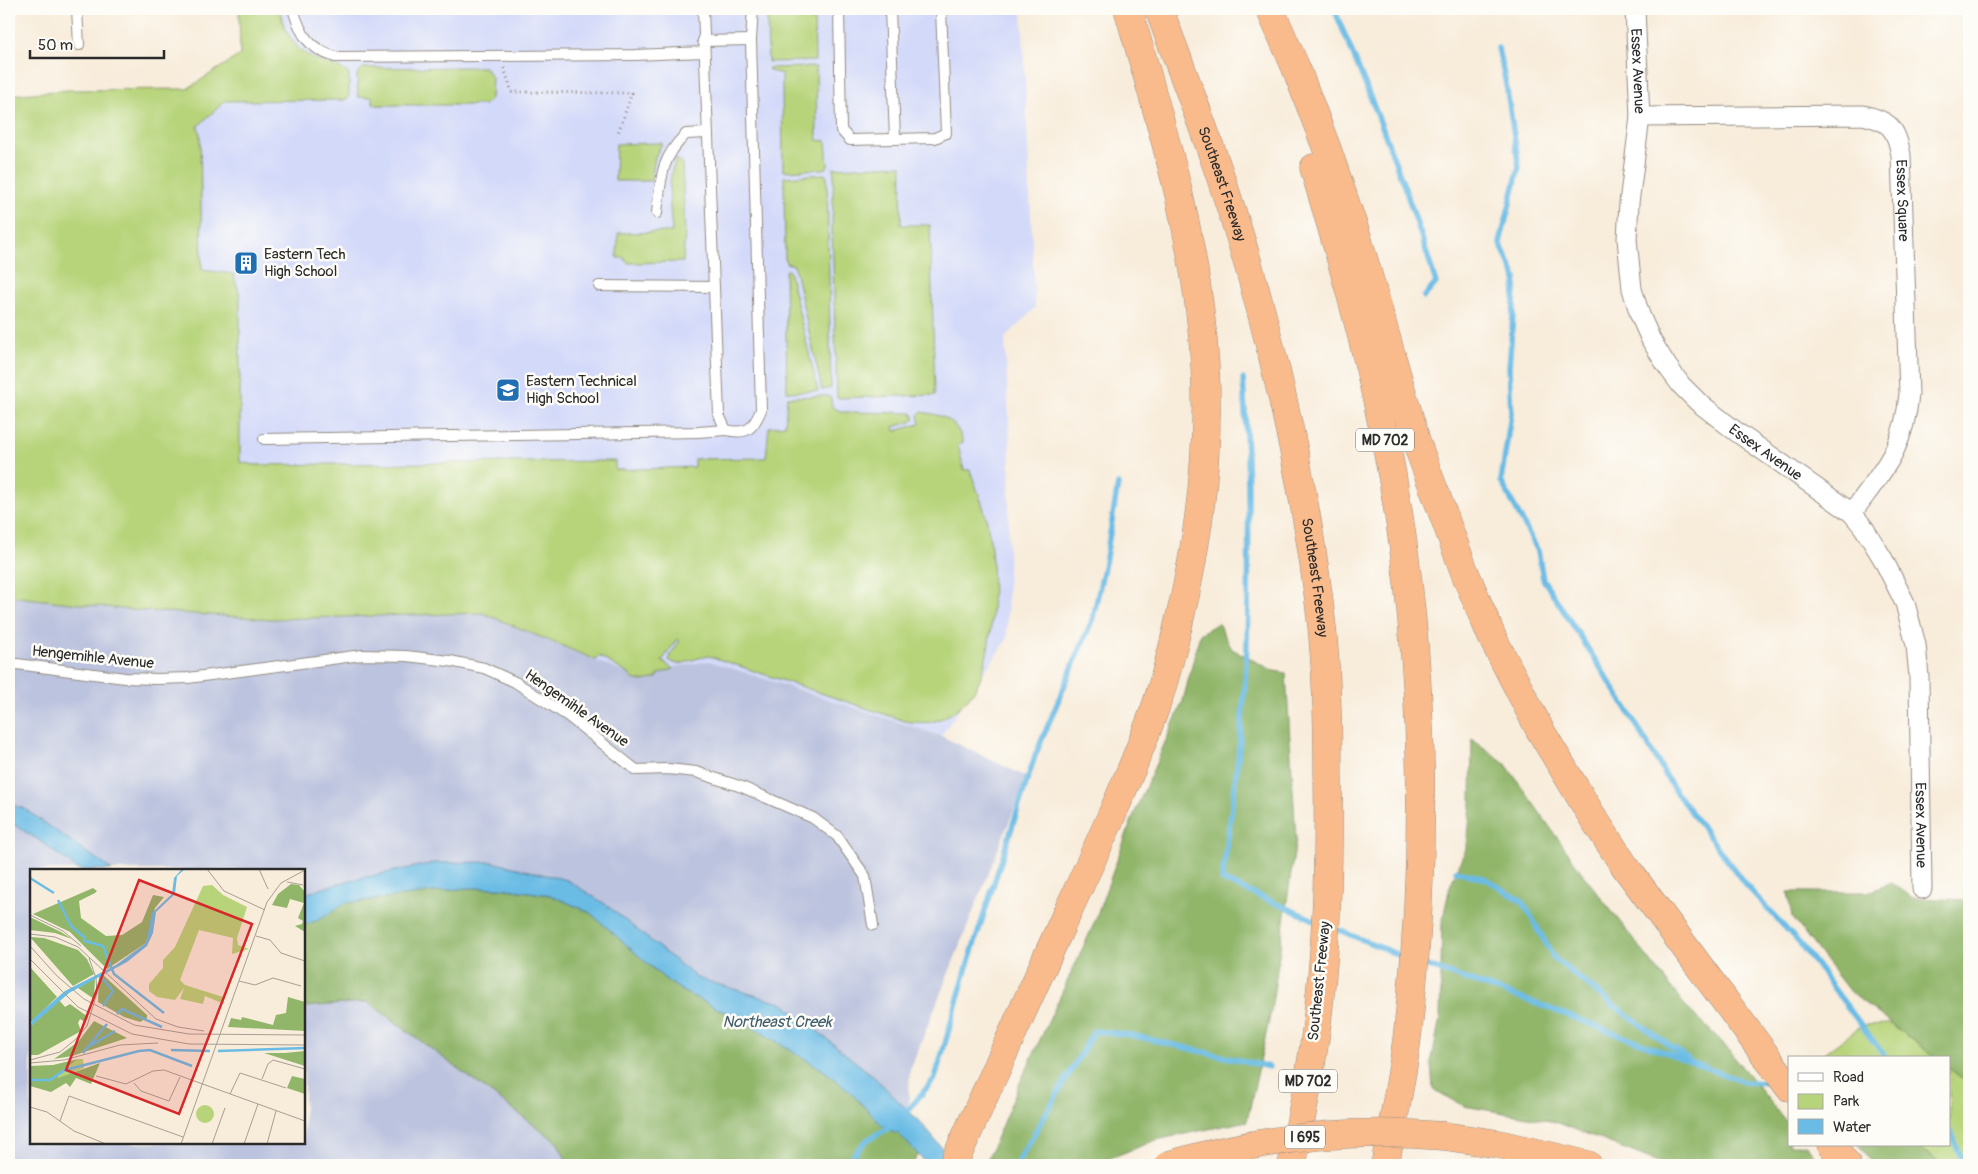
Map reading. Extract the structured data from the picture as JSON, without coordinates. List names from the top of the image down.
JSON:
{
  "streets": {
    "highway": ["Southeast Freeway", "MD 702", "I 695"],
    "street": ["Essex Avenue", "Essex Square"],
    "lane": ["Hengemihle Avenue"]
  },
  "crossings": [
    ["Essex Avenue", "Essex Square"]
  ],
  "water": ["Northeast Creek"],
  "places": {
    "building": ["Eastern Tech High School"],
    "school or university": ["Eastern Technical High School"]
  },
  "legend": ["Road", "Park", "Water"],
  "scale_bar": "50 m"
}
